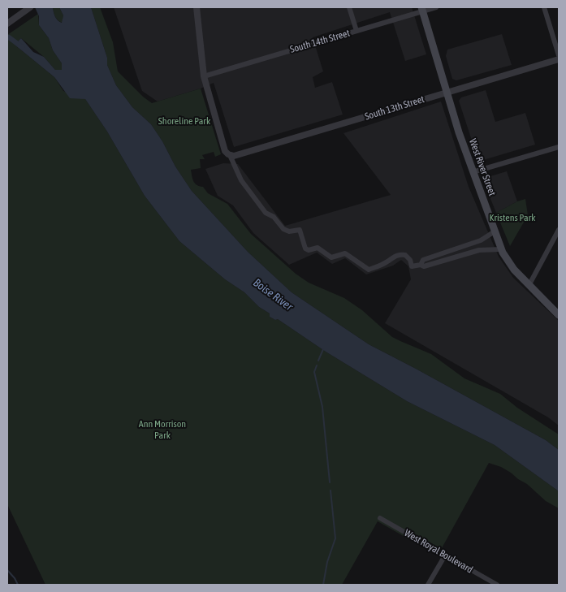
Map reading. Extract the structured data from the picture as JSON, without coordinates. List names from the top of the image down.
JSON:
{
  "streets": {
    "main road": ["West River Street"],
    "street": ["South 14th Street", "South 13th Street", "West Royal Boulevard"]
  },
  "crossings": [
    ["South 14th Street", "West River Street"],
    ["South 13th Street", "West River Street"]
  ],
  "water": ["Boise River"],
  "parks": ["Shoreline Park", "Kristens Park", "Ann Morrison Park"]
}
